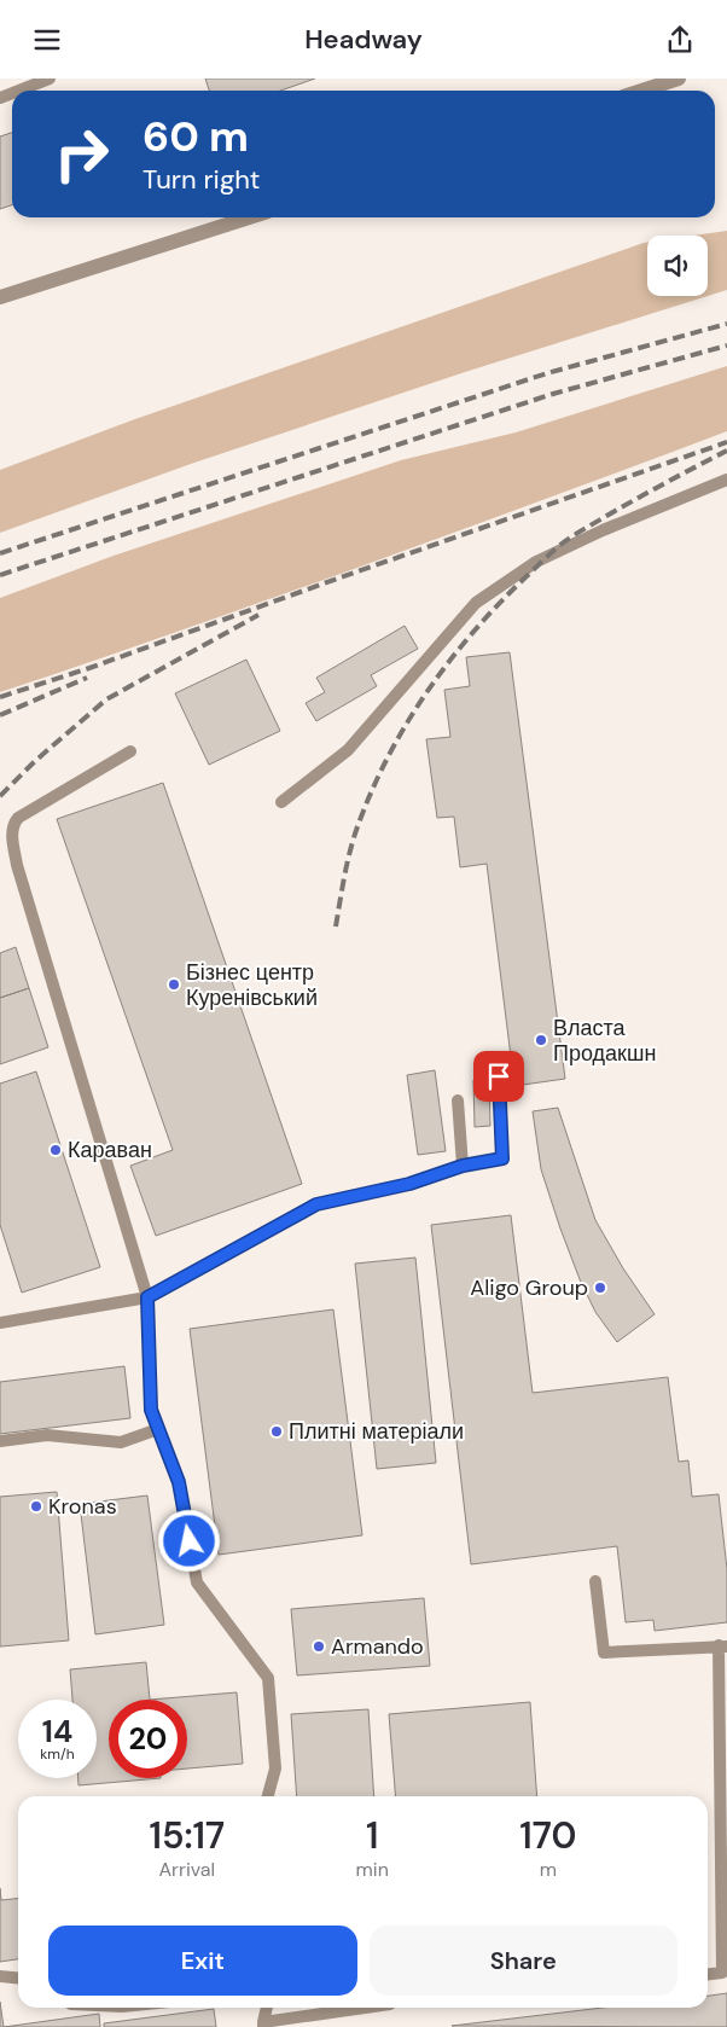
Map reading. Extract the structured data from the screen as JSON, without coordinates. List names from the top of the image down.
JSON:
{
  "places": [
    "Бізнес центр Куренівський",
    "Власта Продакшн",
    "Караван",
    "Aligo Group",
    "Плитні матеріали",
    "Kronas",
    "Armando"
  ],
  "page": {
    "header": "Headway",
    "turn": ["60 m", "Turn right"],
    "speed": "14 km/h",
    "limit": "20",
    "eta": [
      "15:17",
      "Arrival",
      "1",
      "min",
      "170",
      "m"
    ],
    "buttons": ["Exit", "Share"]
  }
}
